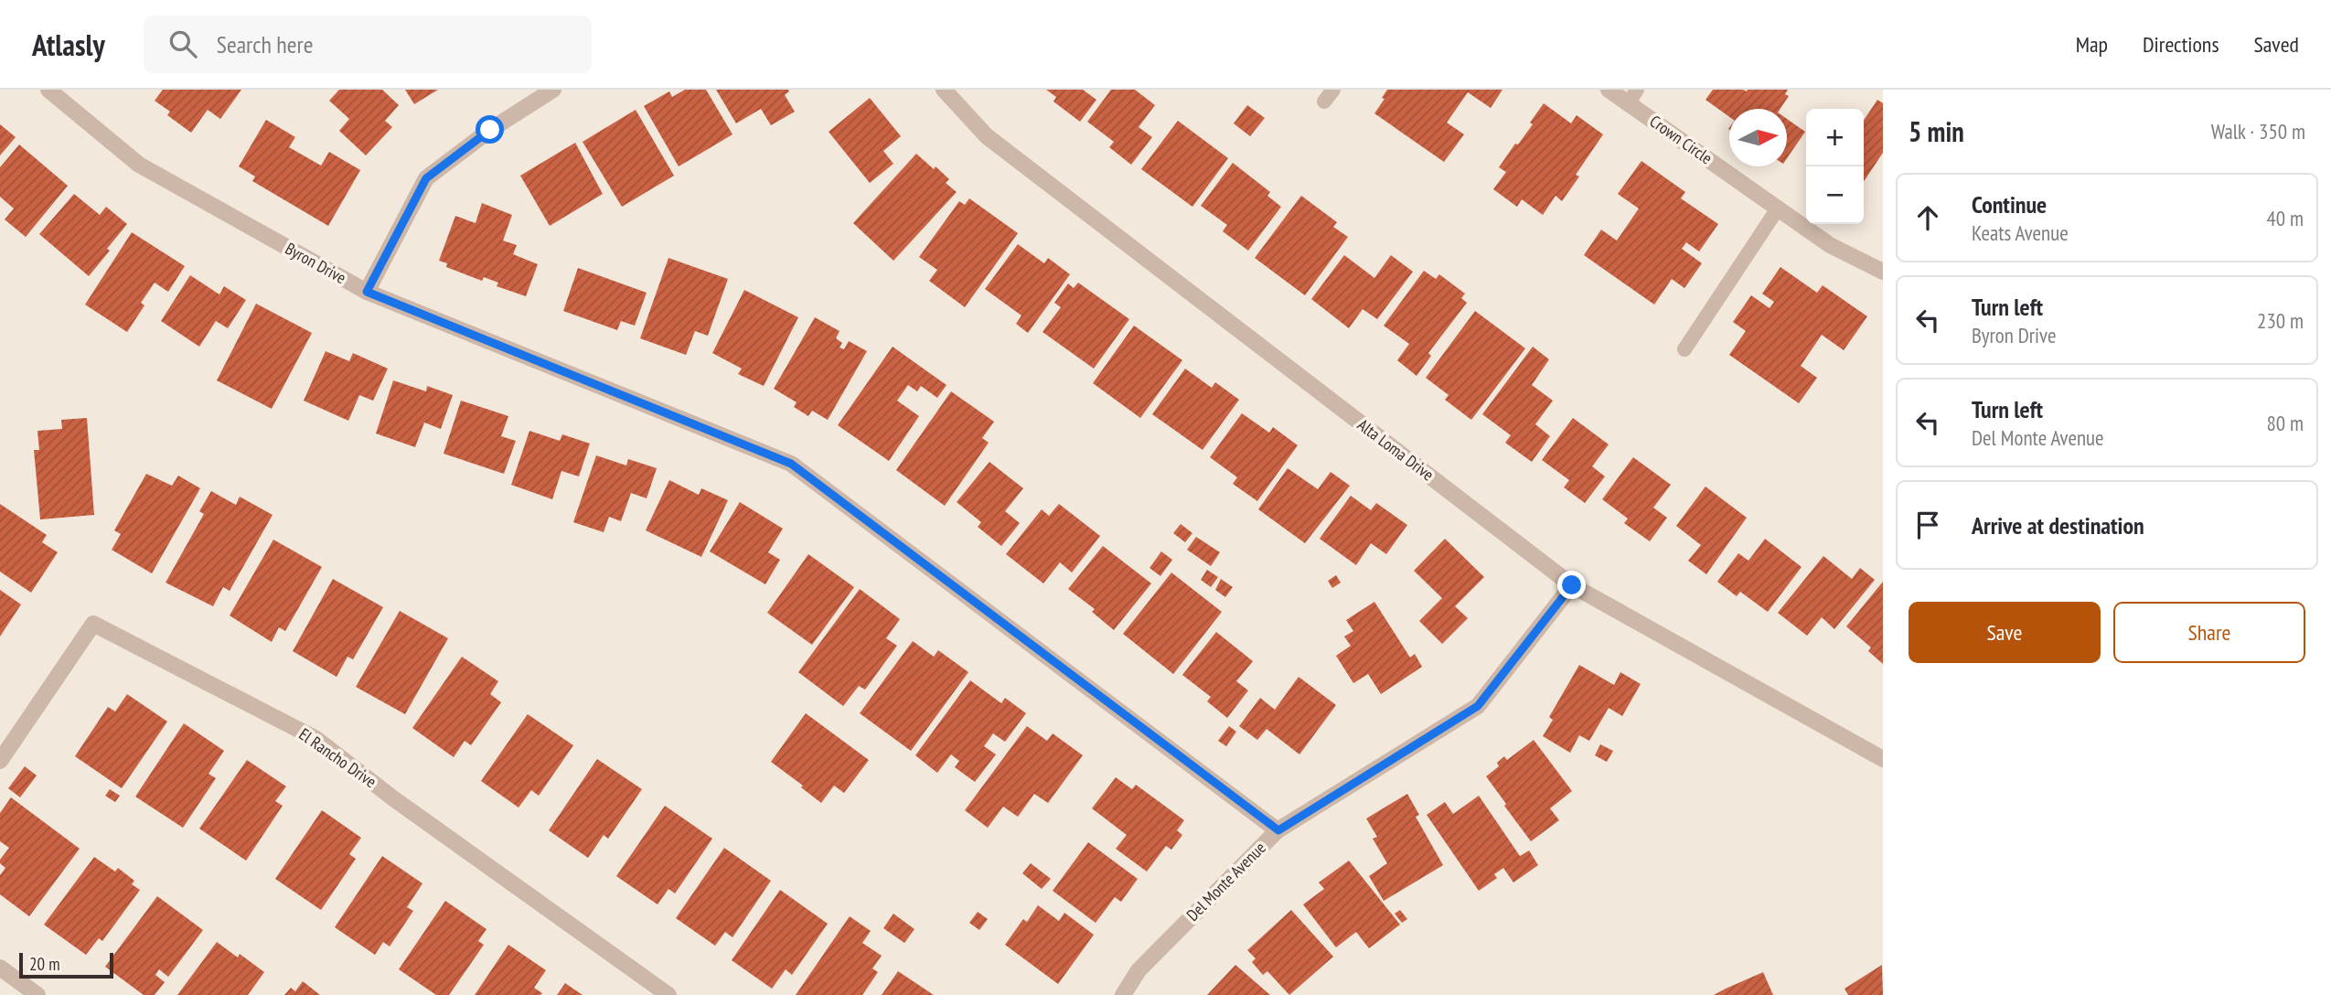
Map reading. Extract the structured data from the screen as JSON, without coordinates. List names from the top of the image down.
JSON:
{
  "streets": {
    "street": [
      "Crown Circle",
      "Byron Drive",
      "Alta Loma Drive",
      "El Rancho Drive",
      "Del Monte Avenue"
    ]
  },
  "crossings": [
    ["Byron Drive", "Del Monte Avenue"],
    ["Alta Loma Drive", "Del Monte Avenue"]
  ],
  "scale_bar": "20 m",
  "north": "right",
  "page": {
    "header": "Atlasly",
    "search": "Search here",
    "nav": ["Map", "Directions", "Saved"],
    "heading": ["5 min", "Walk · 350 m"],
    "map_buttons": ["+", "−"],
    "list": [
      ["Continue", "Keats Avenue", "40 m"],
      ["Turn left", "Byron Drive", "230 m"],
      ["Turn left", "Del Monte Avenue", "80 m"],
      "Arrive at destination"
    ],
    "buttons": ["Save", "Share"],
    "scale": "20 m"
  }
}
